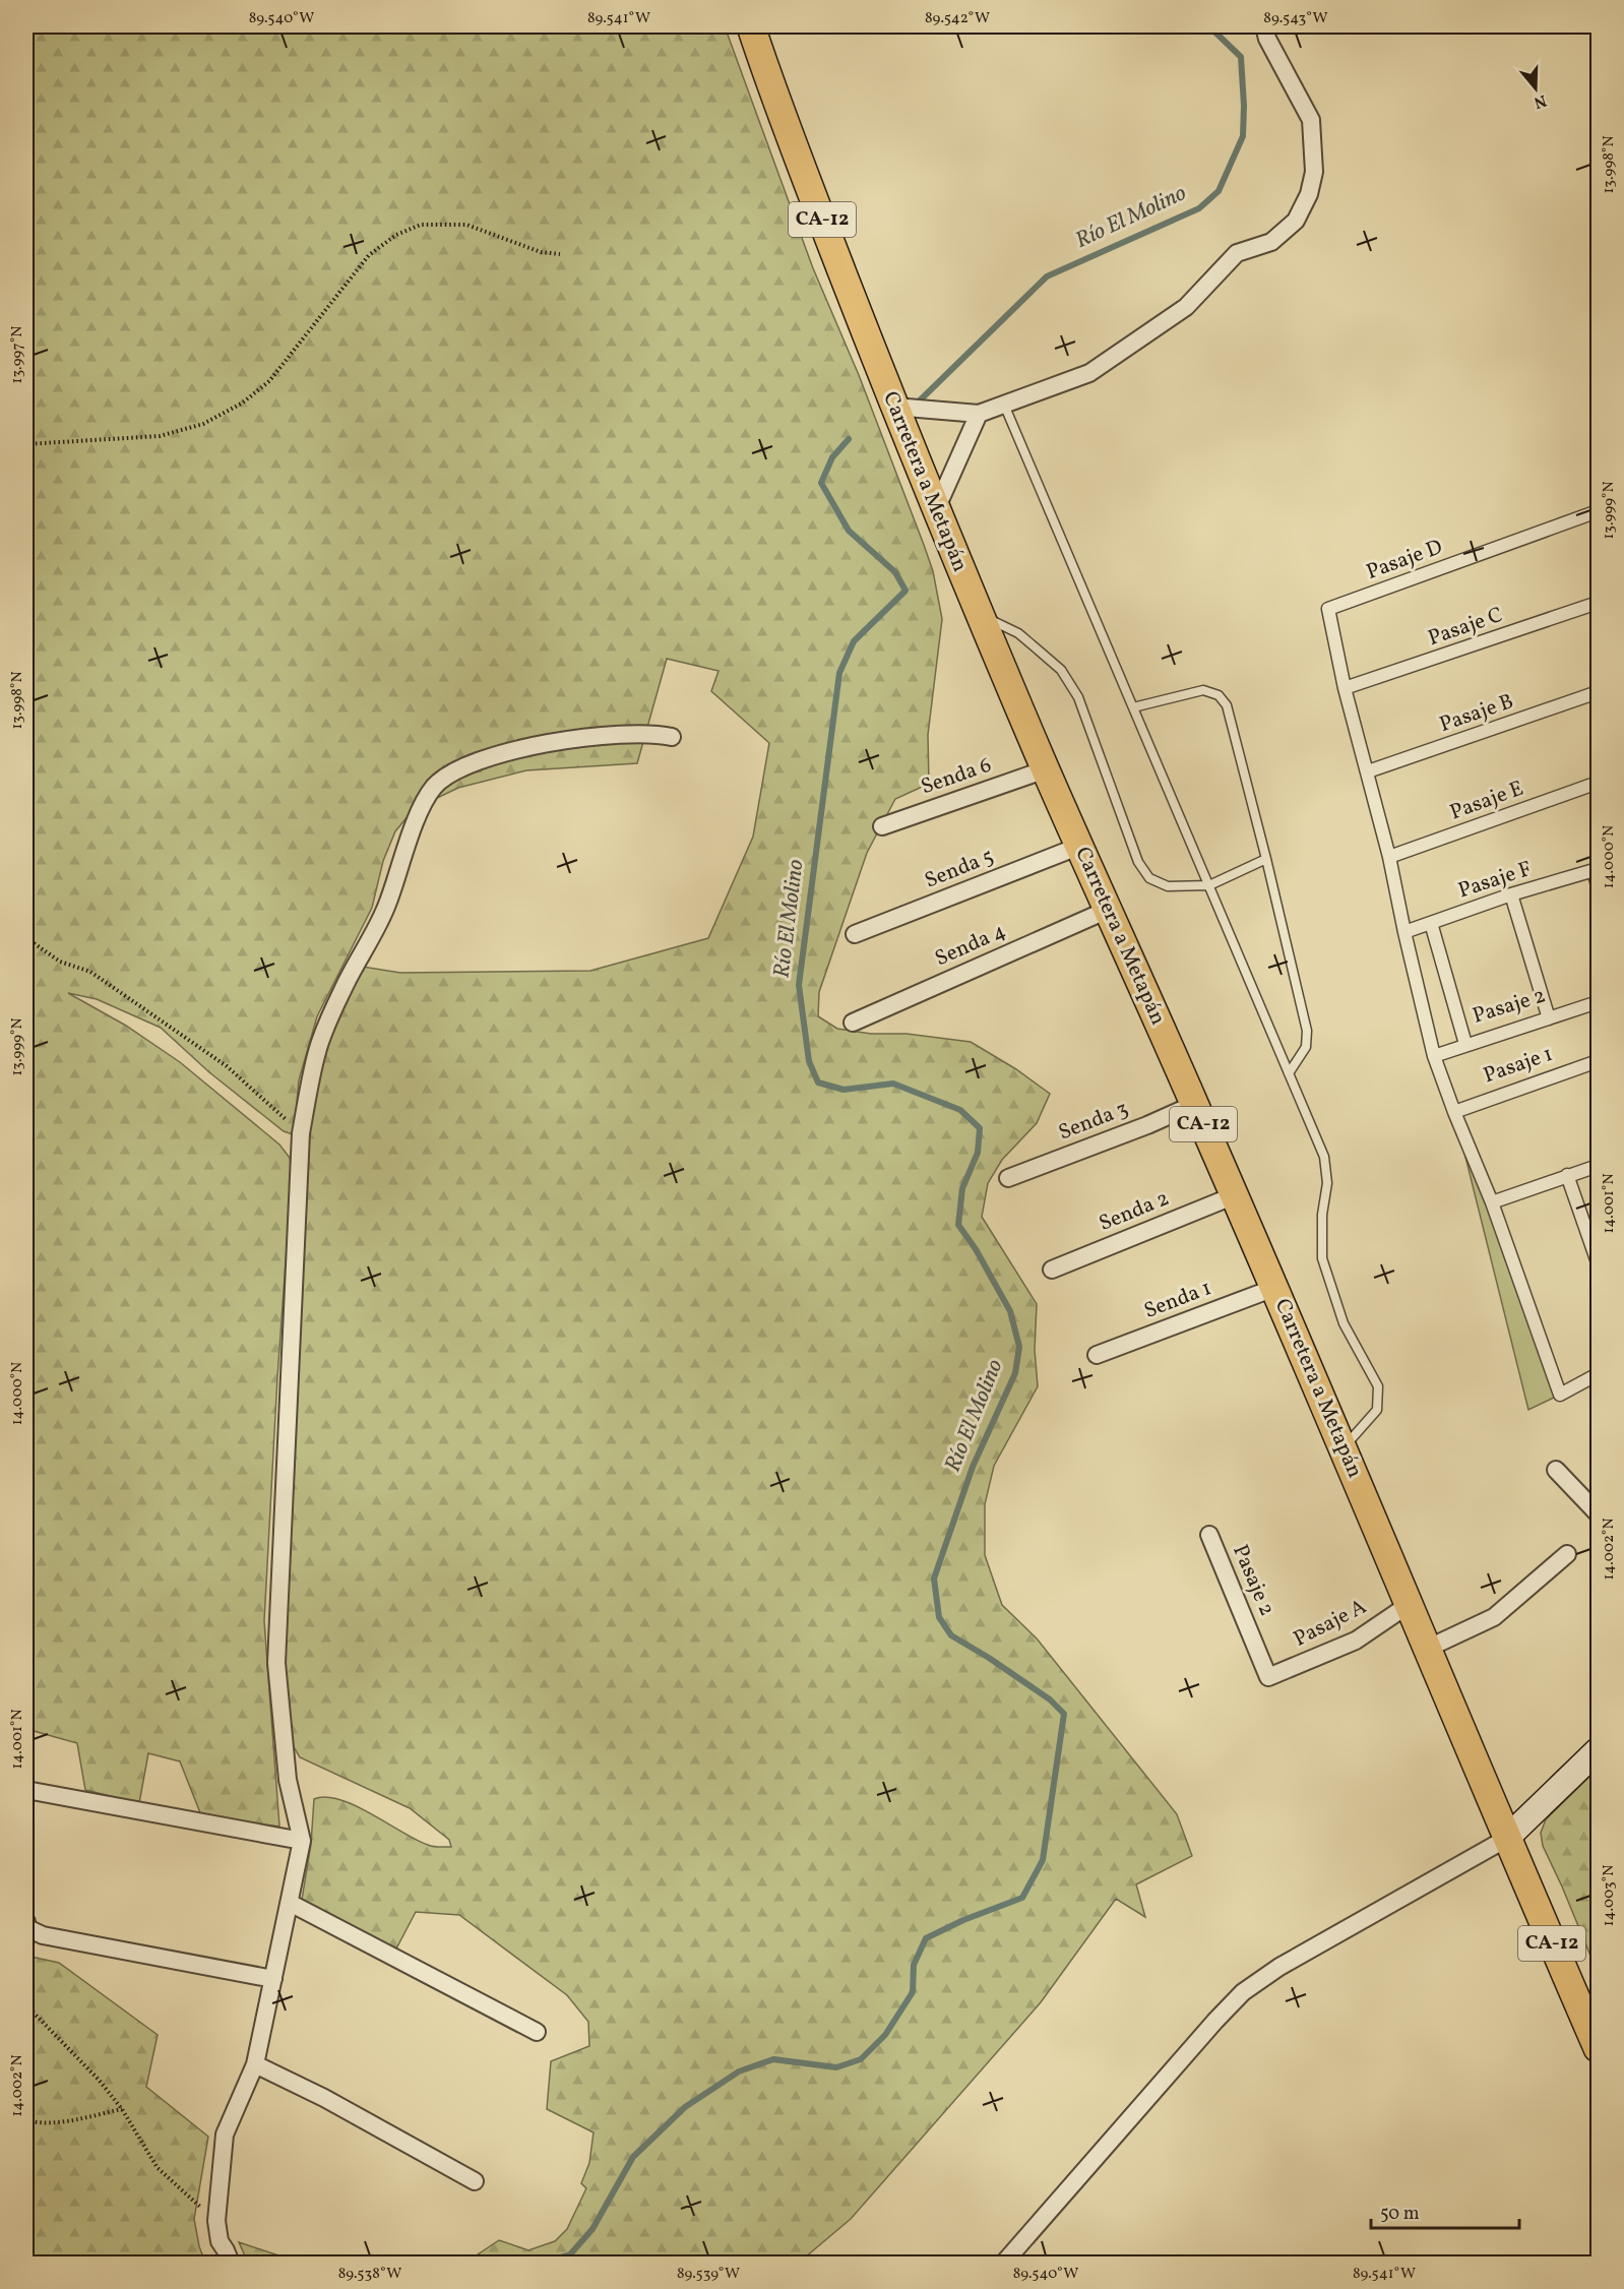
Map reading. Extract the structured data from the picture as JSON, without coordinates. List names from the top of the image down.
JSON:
{
  "streets": {
    "main road": ["CA-12", "Carretera a Metapán"],
    "street": [
      "Pasaje D",
      "Pasaje C",
      "Pasaje B",
      "Senda 6",
      "Pasaje E",
      "Senda 5",
      "Pasaje F",
      "Senda 4",
      "Pasaje 2",
      "Pasaje 1",
      "Senda 3",
      "Senda 2",
      "Senda 1",
      "Pasaje A"
    ]
  },
  "crossings": [
    ["CA-12", "Carretera a Metapán"],
    ["Carretera a Metapán", "Senda 6"],
    ["Carretera a Metapán", "Senda 5"],
    ["Carretera a Metapán", "Senda 4"],
    ["Carretera a Metapán", "Senda 3"],
    ["Carretera a Metapán", "Senda 2"],
    ["Carretera a Metapán", "Senda 1"],
    ["Carretera a Metapán", "Pasaje A"],
    ["Pasaje D", "Pasaje C"],
    ["Pasaje 2", "Pasaje A"]
  ],
  "water": ["Río El Molino"],
  "scale_bar": "50 m",
  "north": "bottom",
  "coordinates": [
    "89.540°W",
    "89.541°W",
    "89.542°W",
    "89.543°W",
    "13.998°N",
    "13.997°N",
    "13.999°N",
    "14.000°N",
    "14.001°N",
    "14.002°N",
    "14.003°N",
    "89.538°W",
    "89.539°W"
  ]
}
